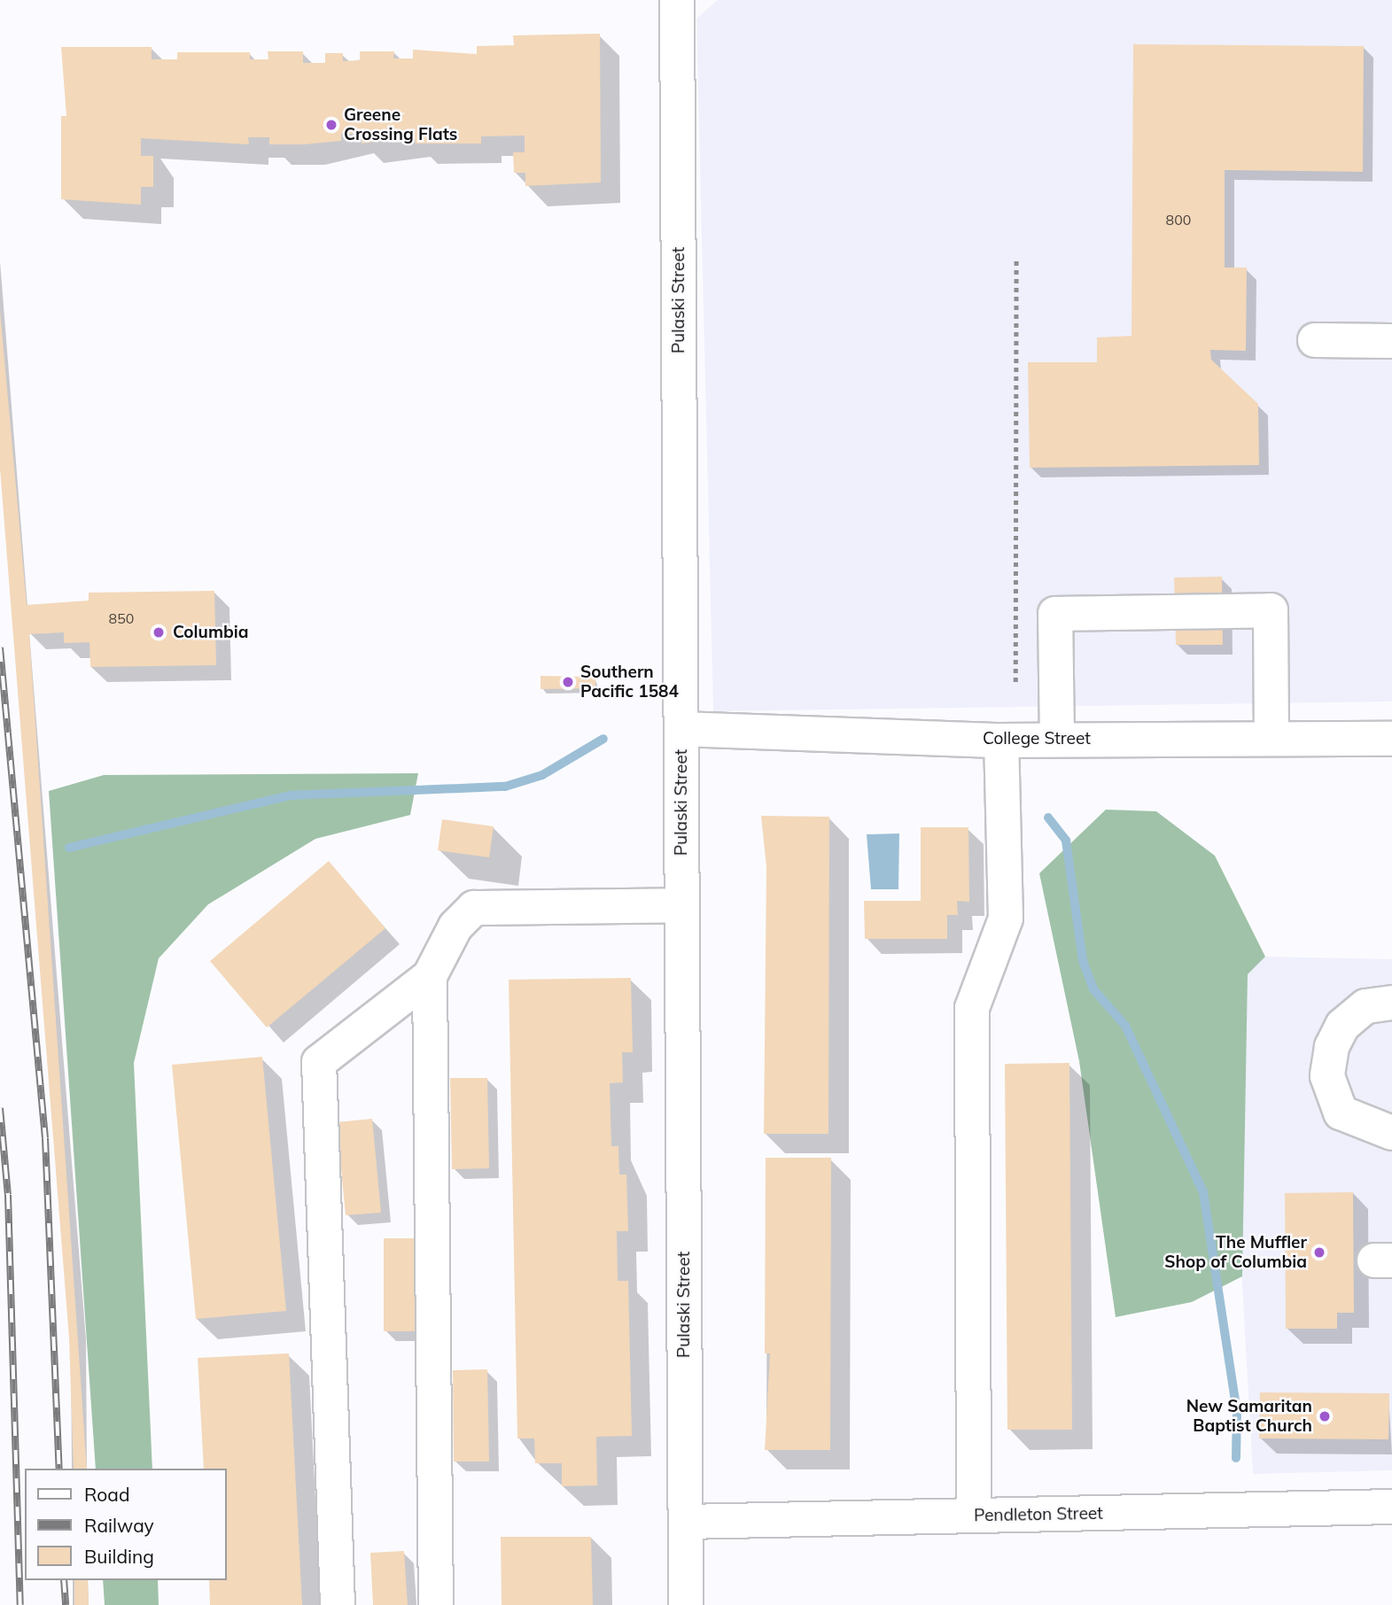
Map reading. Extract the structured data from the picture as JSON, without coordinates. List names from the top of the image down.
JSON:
{
  "streets": {
    "street": ["Pulaski Street", "College Street", "Pendleton Street"]
  },
  "crossings": [
    ["Pulaski Street", "College Street"],
    ["Pulaski Street", "Pendleton Street"]
  ],
  "places": [
    "Greene Crossing Flats",
    "Columbia",
    "Southern Pacific 1584",
    "The Muffler Shop of Columbia",
    "New Samaritan Baptist Church"
  ],
  "house_numbers": ["800", "850"],
  "legend": ["Road", "Railway", "Building"]
}
